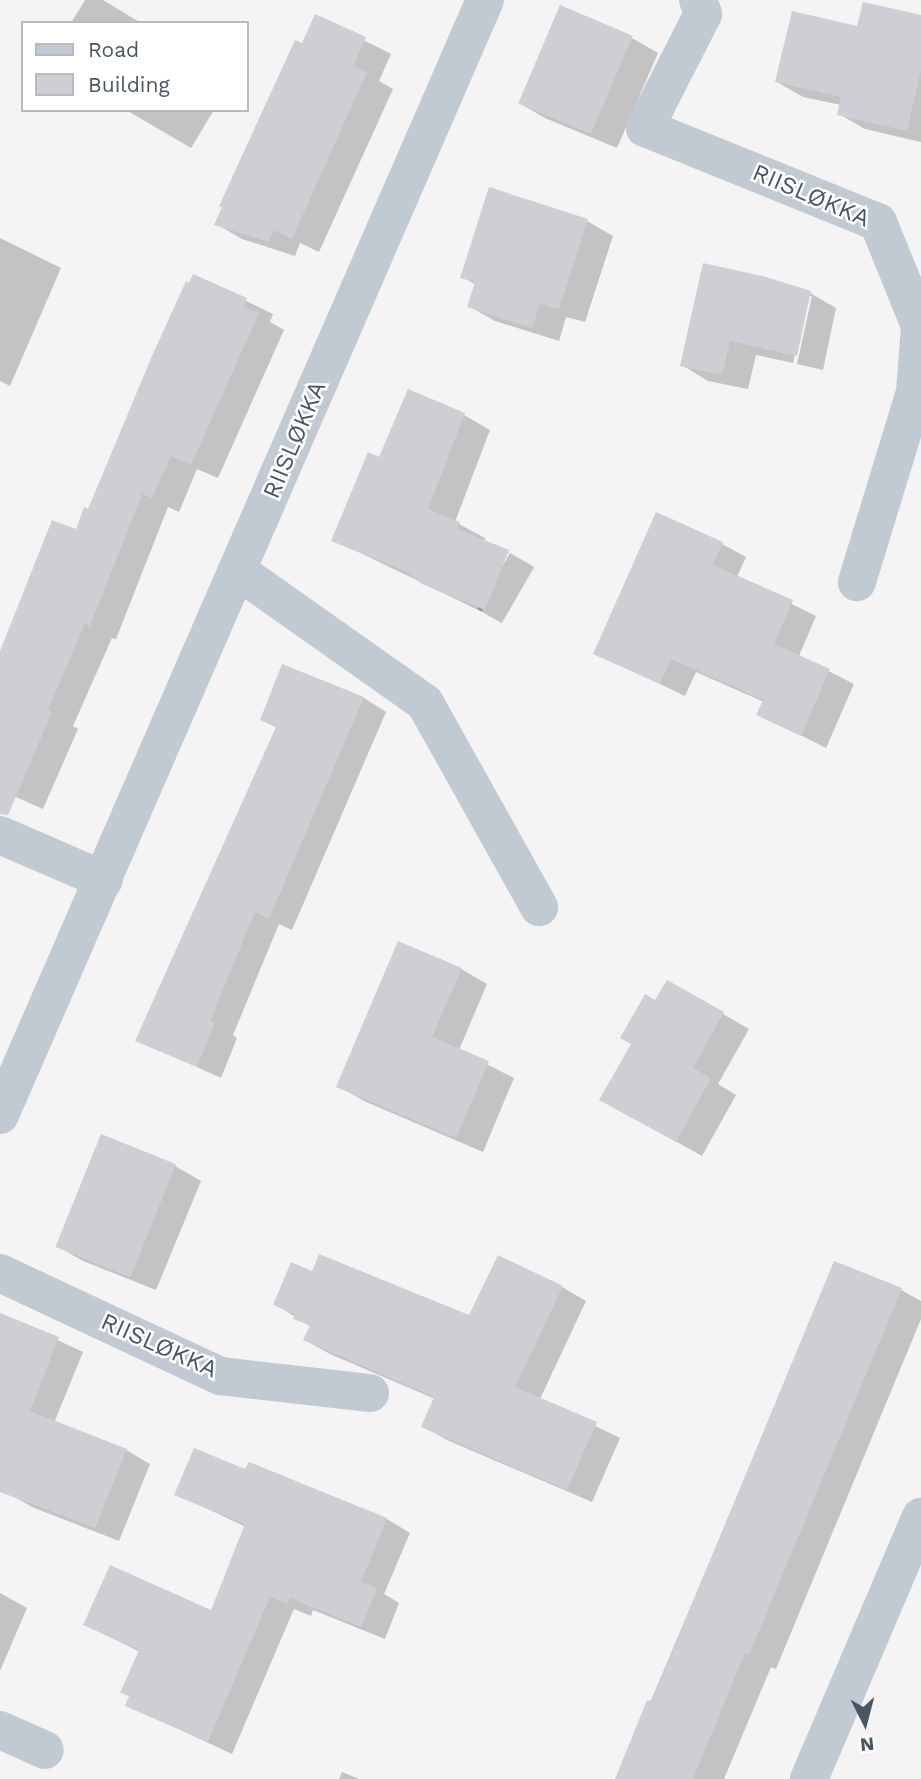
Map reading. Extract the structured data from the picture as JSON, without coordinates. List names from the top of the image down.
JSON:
{
  "streets": {
    "street": ["RIISLØKKA"]
  },
  "legend": ["Road", "Building"],
  "north": "bottom"
}
